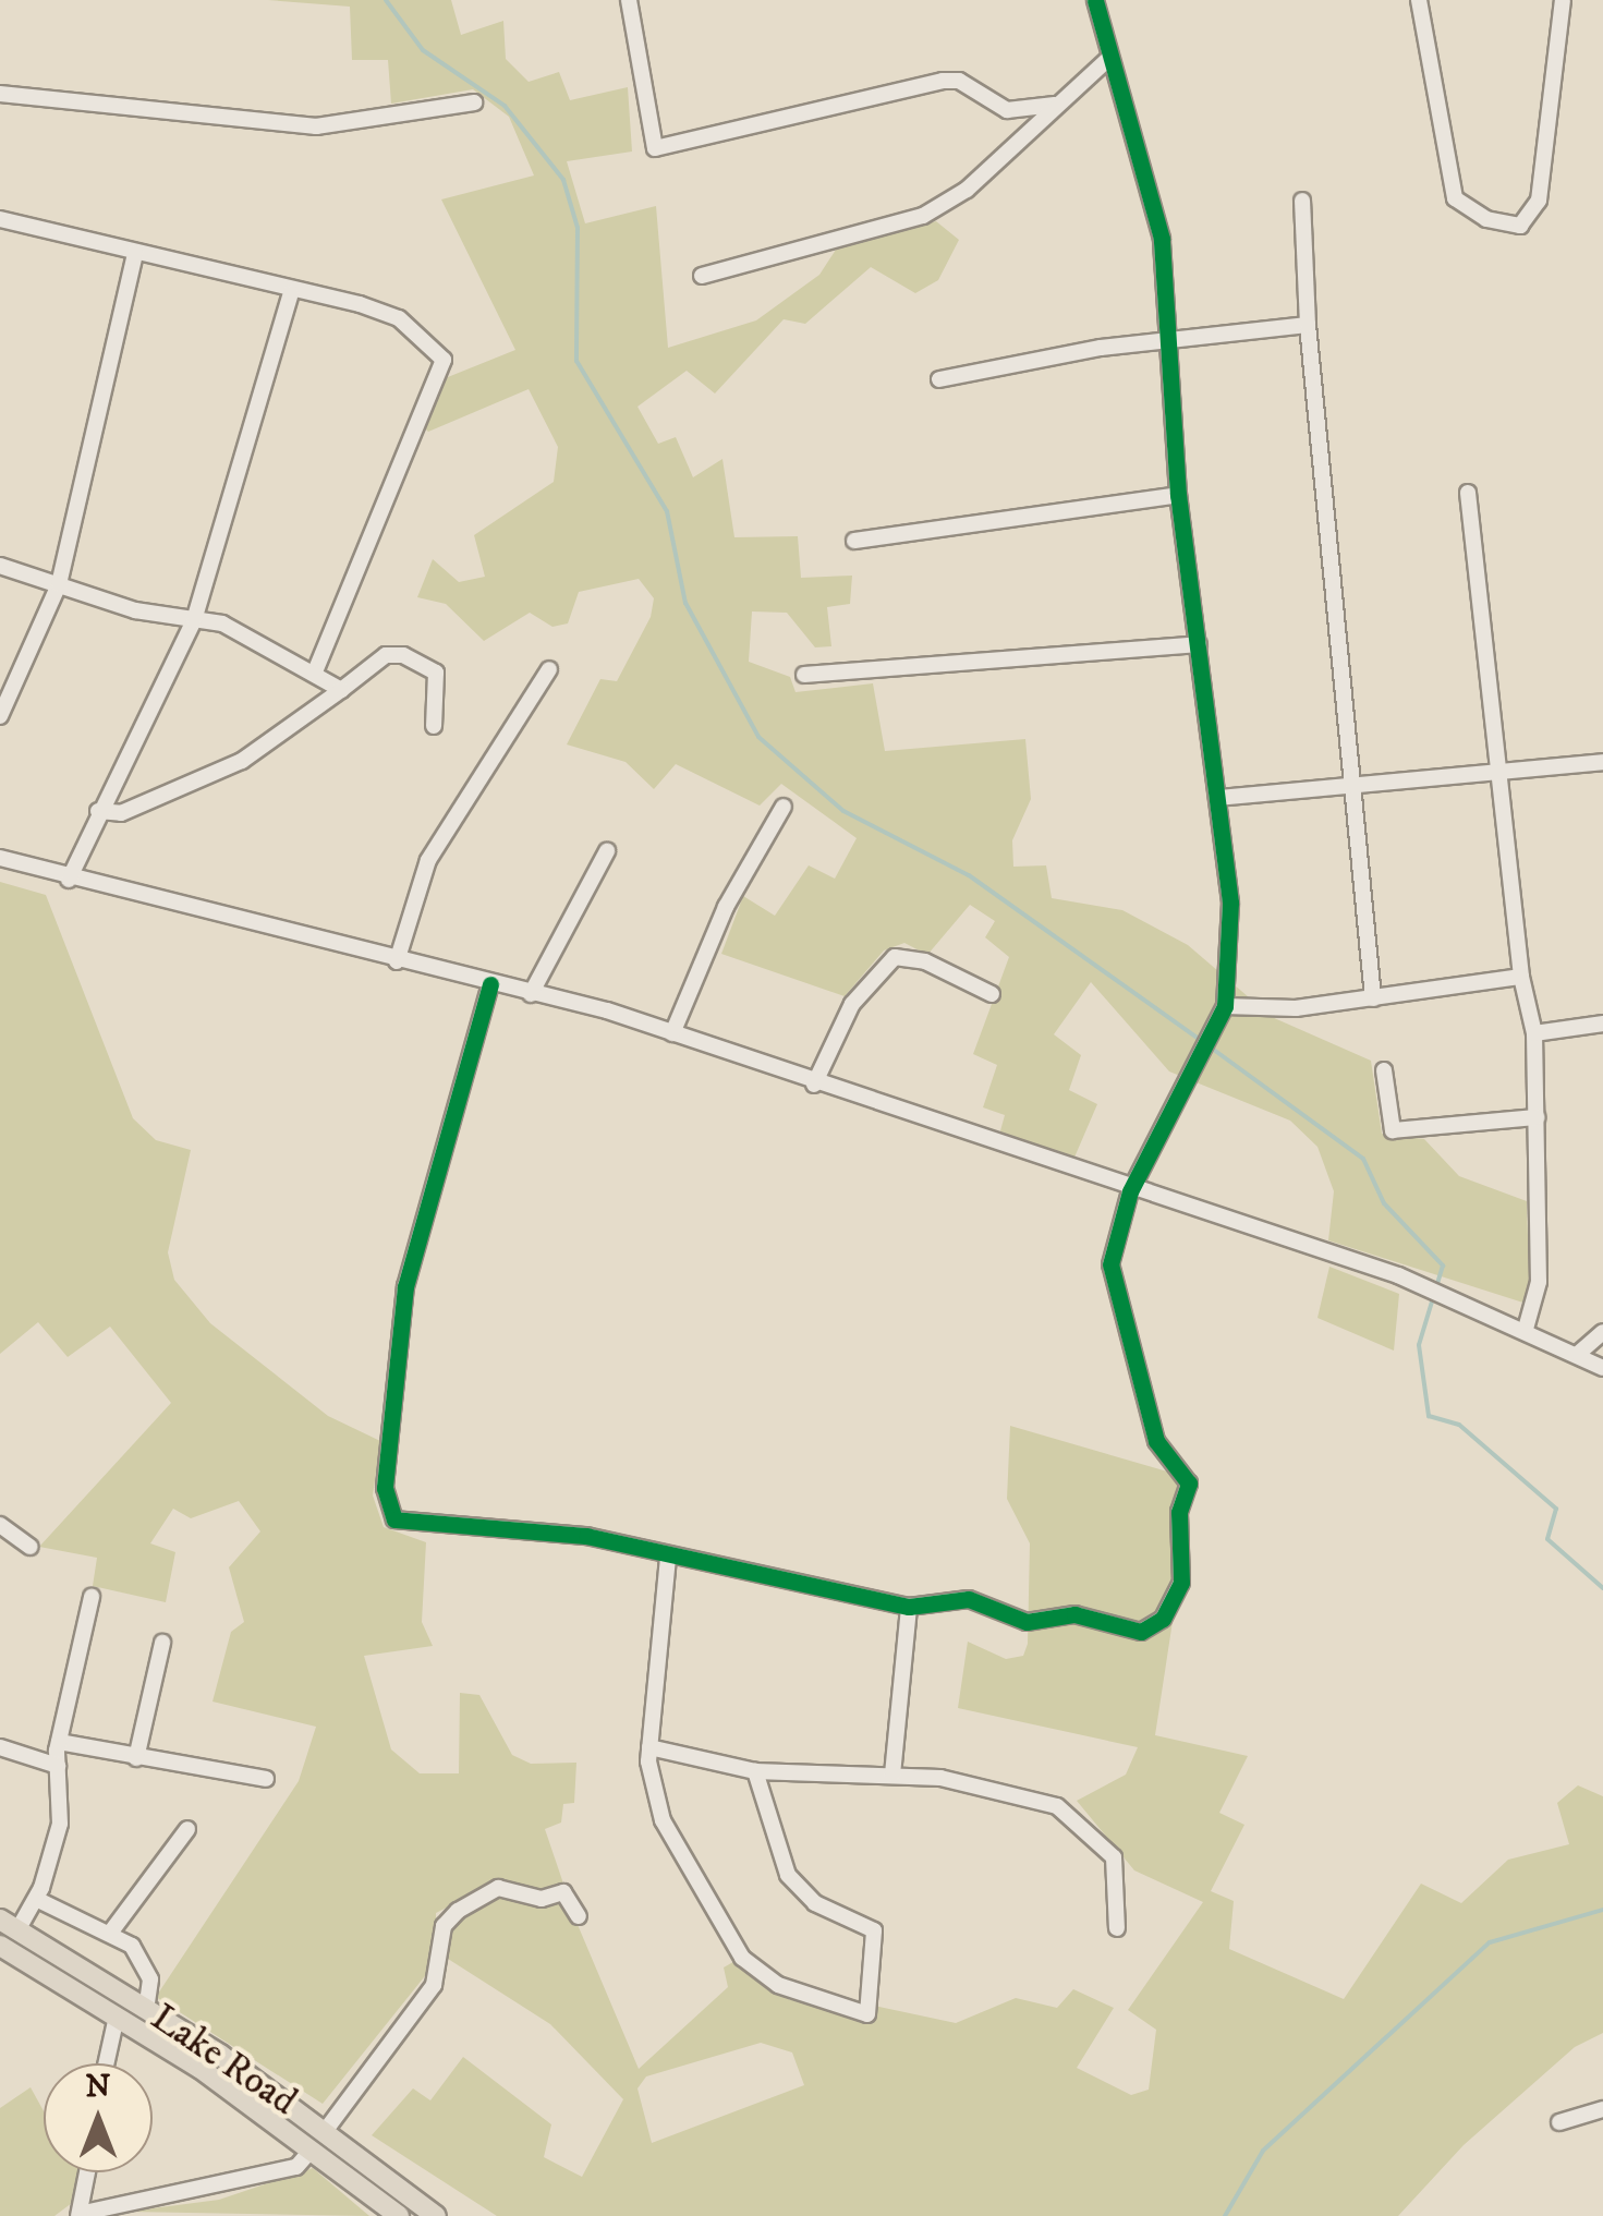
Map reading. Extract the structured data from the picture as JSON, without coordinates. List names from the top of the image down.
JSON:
{
  "streets": {
    "main road": ["Lake Road"]
  },
  "north": "top"
}
